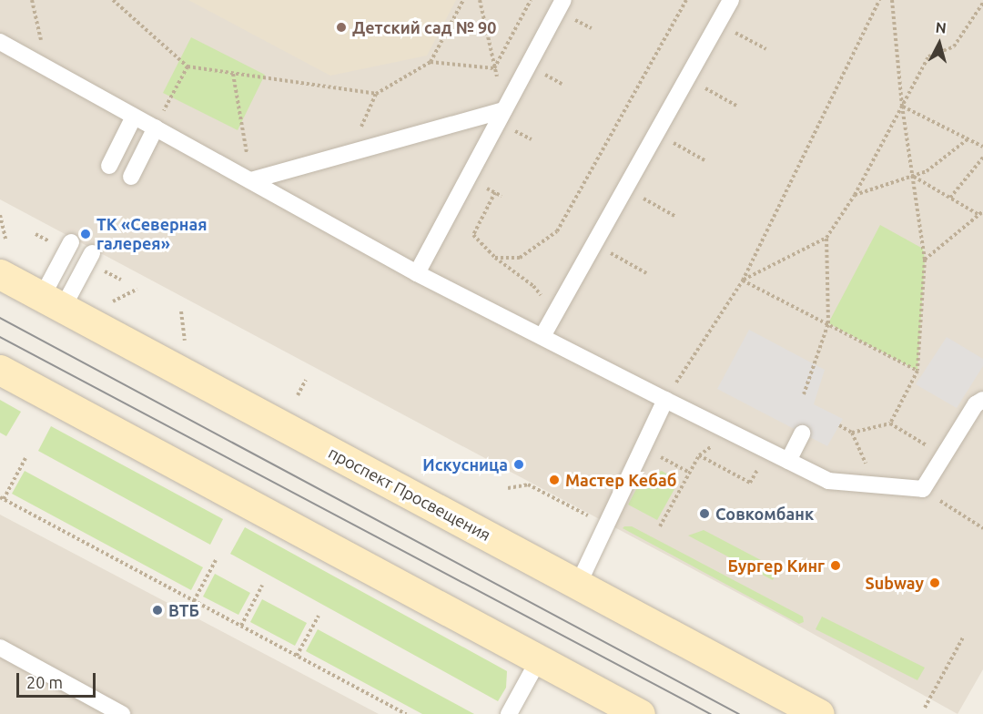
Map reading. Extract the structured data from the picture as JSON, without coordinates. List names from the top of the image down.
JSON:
{
  "streets": {
    "main road": ["проспект Просвещения"]
  },
  "places": [
    "Детский сад № 90",
    "ТК «Северная галерея»",
    "Искусница",
    "Мастер Кебаб",
    "Совкомбанк",
    "Бургер Кинг",
    "Subway",
    "ВТБ"
  ],
  "scale_bar": "20 m",
  "north": "top"
}
